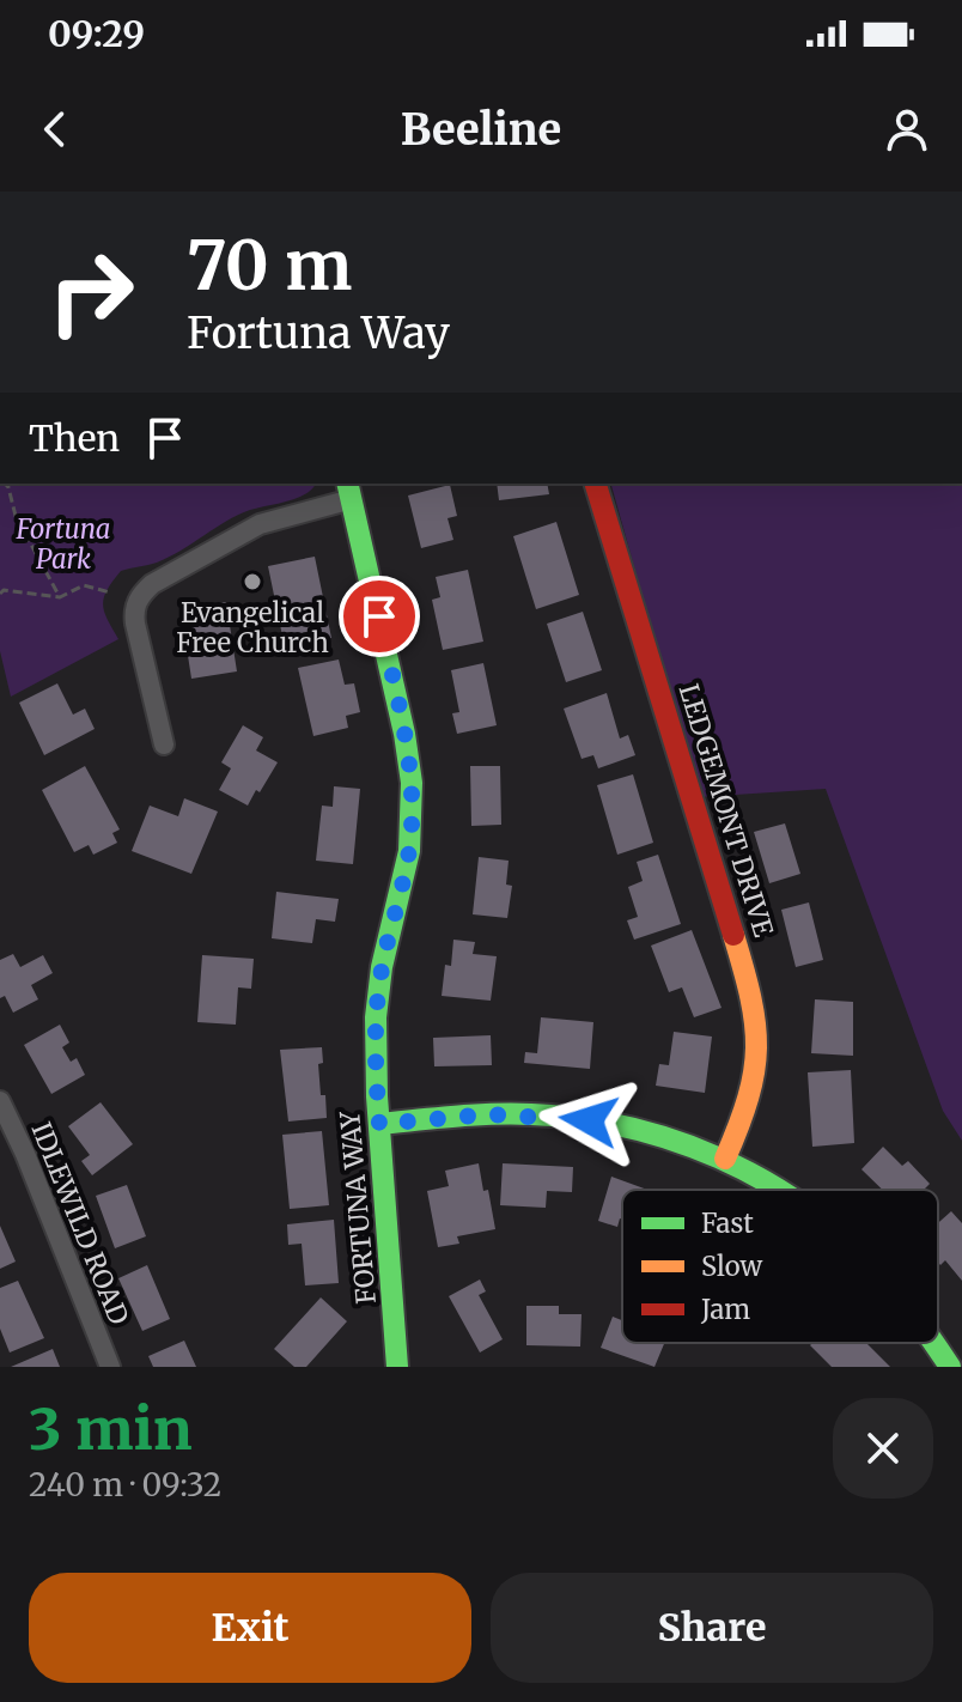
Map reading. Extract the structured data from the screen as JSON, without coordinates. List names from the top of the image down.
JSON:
{
  "streets": {
    "street": ["LEDGEMONT DRIVE", "FORTUNA WAY", "IDLEWILD ROAD"]
  },
  "parks": ["Fortuna Park"],
  "places": ["Evangelical Free Church"],
  "legend": ["Fast", "Slow", "Jam"],
  "page": {
    "status": "09:29",
    "header": "Beeline",
    "turn": ["70 m", "Fortuna Way"],
    "then": "Then",
    "heading": ["3 min", "240 m · 09:32"],
    "buttons": ["Exit", "Share"]
  }
}
